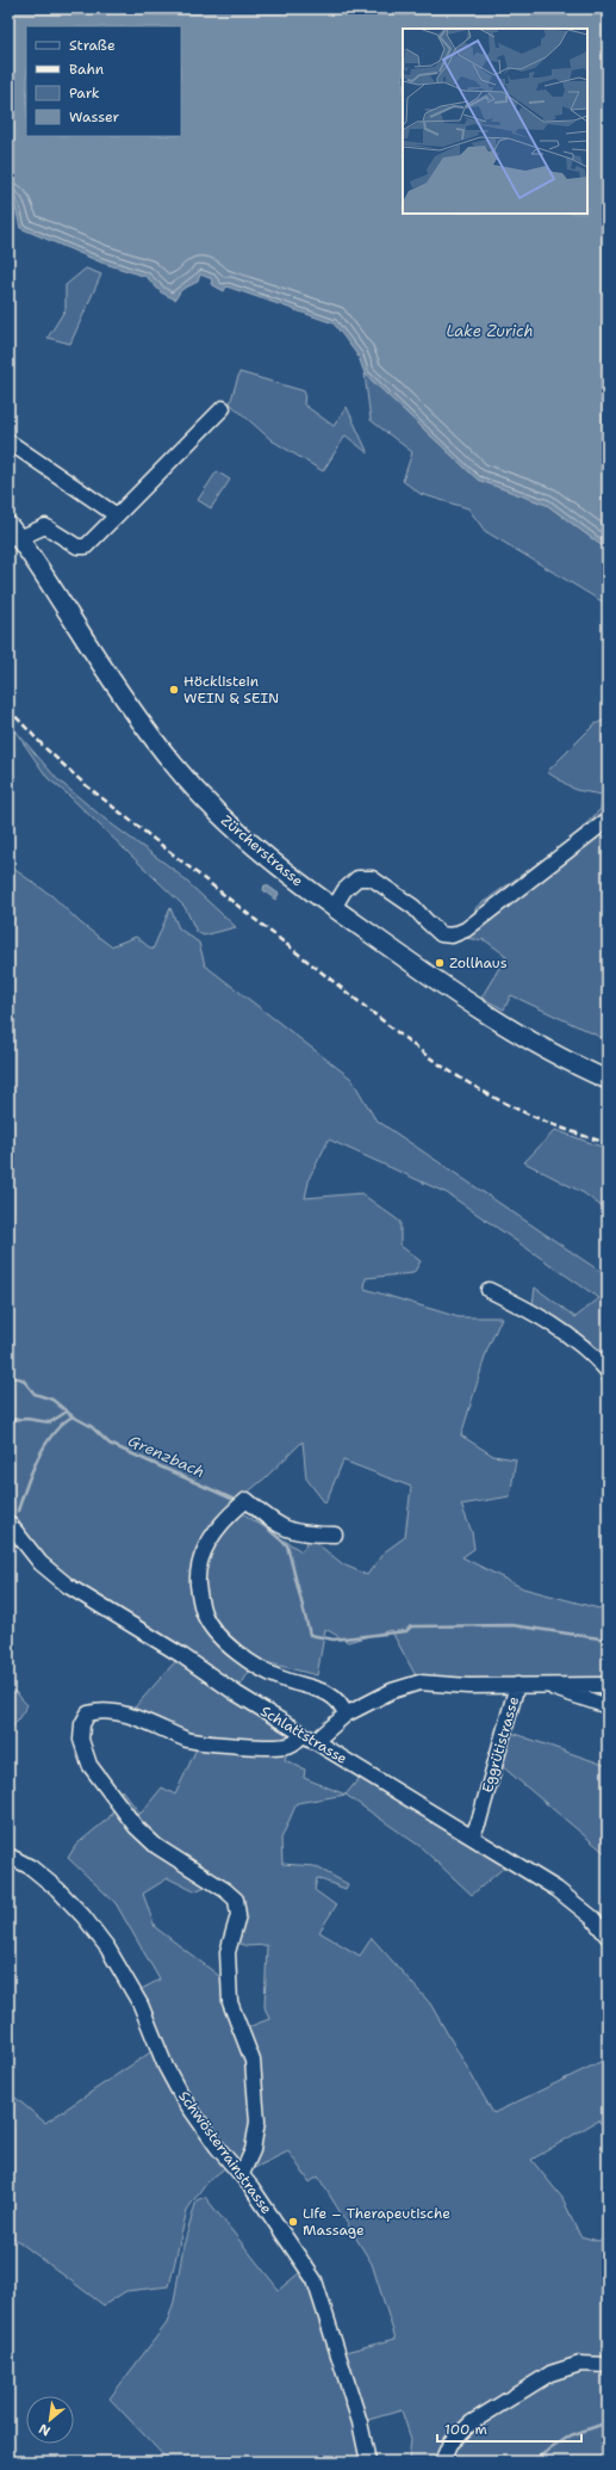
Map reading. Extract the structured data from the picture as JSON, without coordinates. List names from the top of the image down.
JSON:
{
  "streets": {
    "main road": ["Zürcherstrasse"],
    "street": ["Schlattstrasse", "Eggrütistrasse", "Schwösterrainstrasse"]
  },
  "crossings": [
    ["Schlattstrasse", "Eggrütistrasse"]
  ],
  "water": ["Lake Zurich", "Grenzbach"],
  "places": ["Höcklistein WEIN & SEIN", "Zollhaus", "Life – Therapeutische Massage"],
  "legend": [
    "Straße",
    "Bahn",
    "Park",
    "Wasser"
  ],
  "scale_bar": "100 m",
  "north": "bottom left"
}
